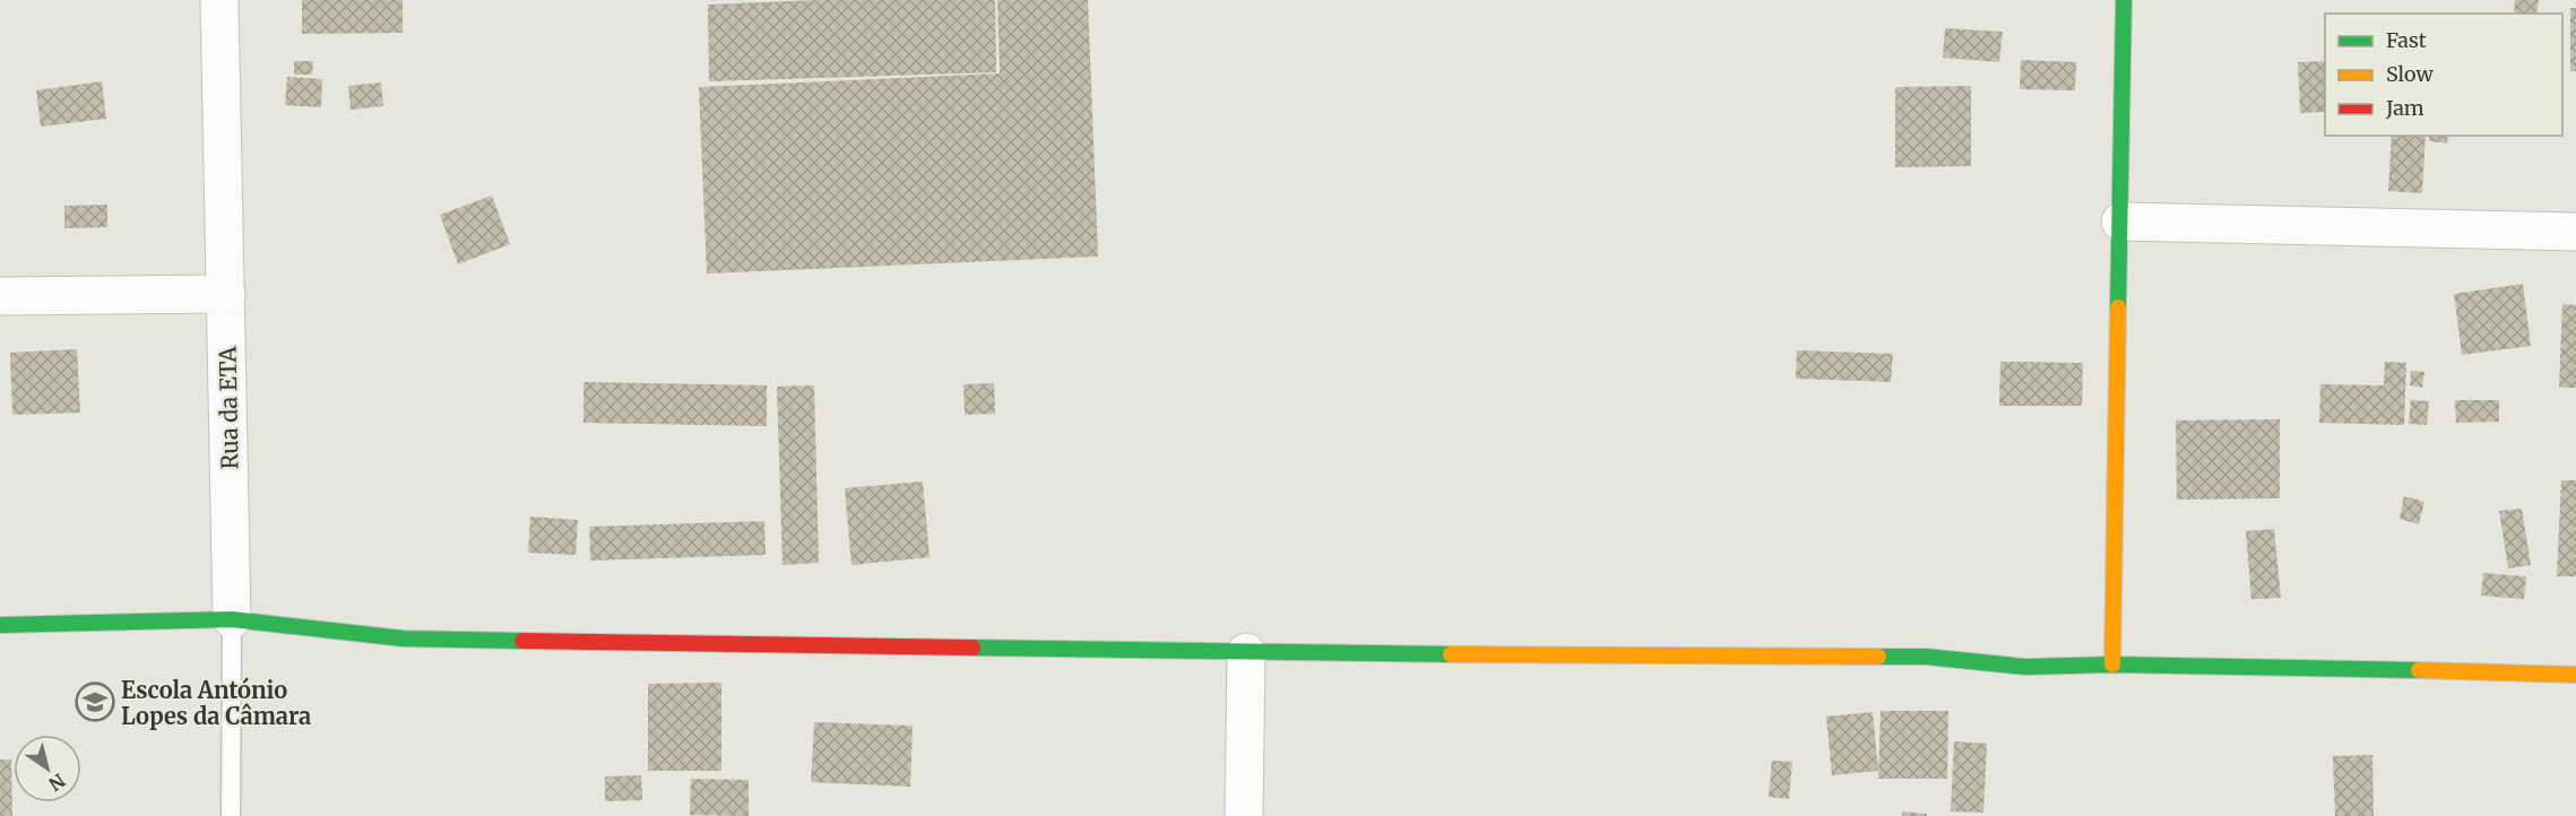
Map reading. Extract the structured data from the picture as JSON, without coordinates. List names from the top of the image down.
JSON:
{
  "streets": {
    "street": ["Rua da ETA"]
  },
  "places": {
    "school or university": ["Escola António Lopes da Câmara"]
  },
  "legend": ["Fast", "Slow", "Jam"],
  "north": "bottom right"
}
